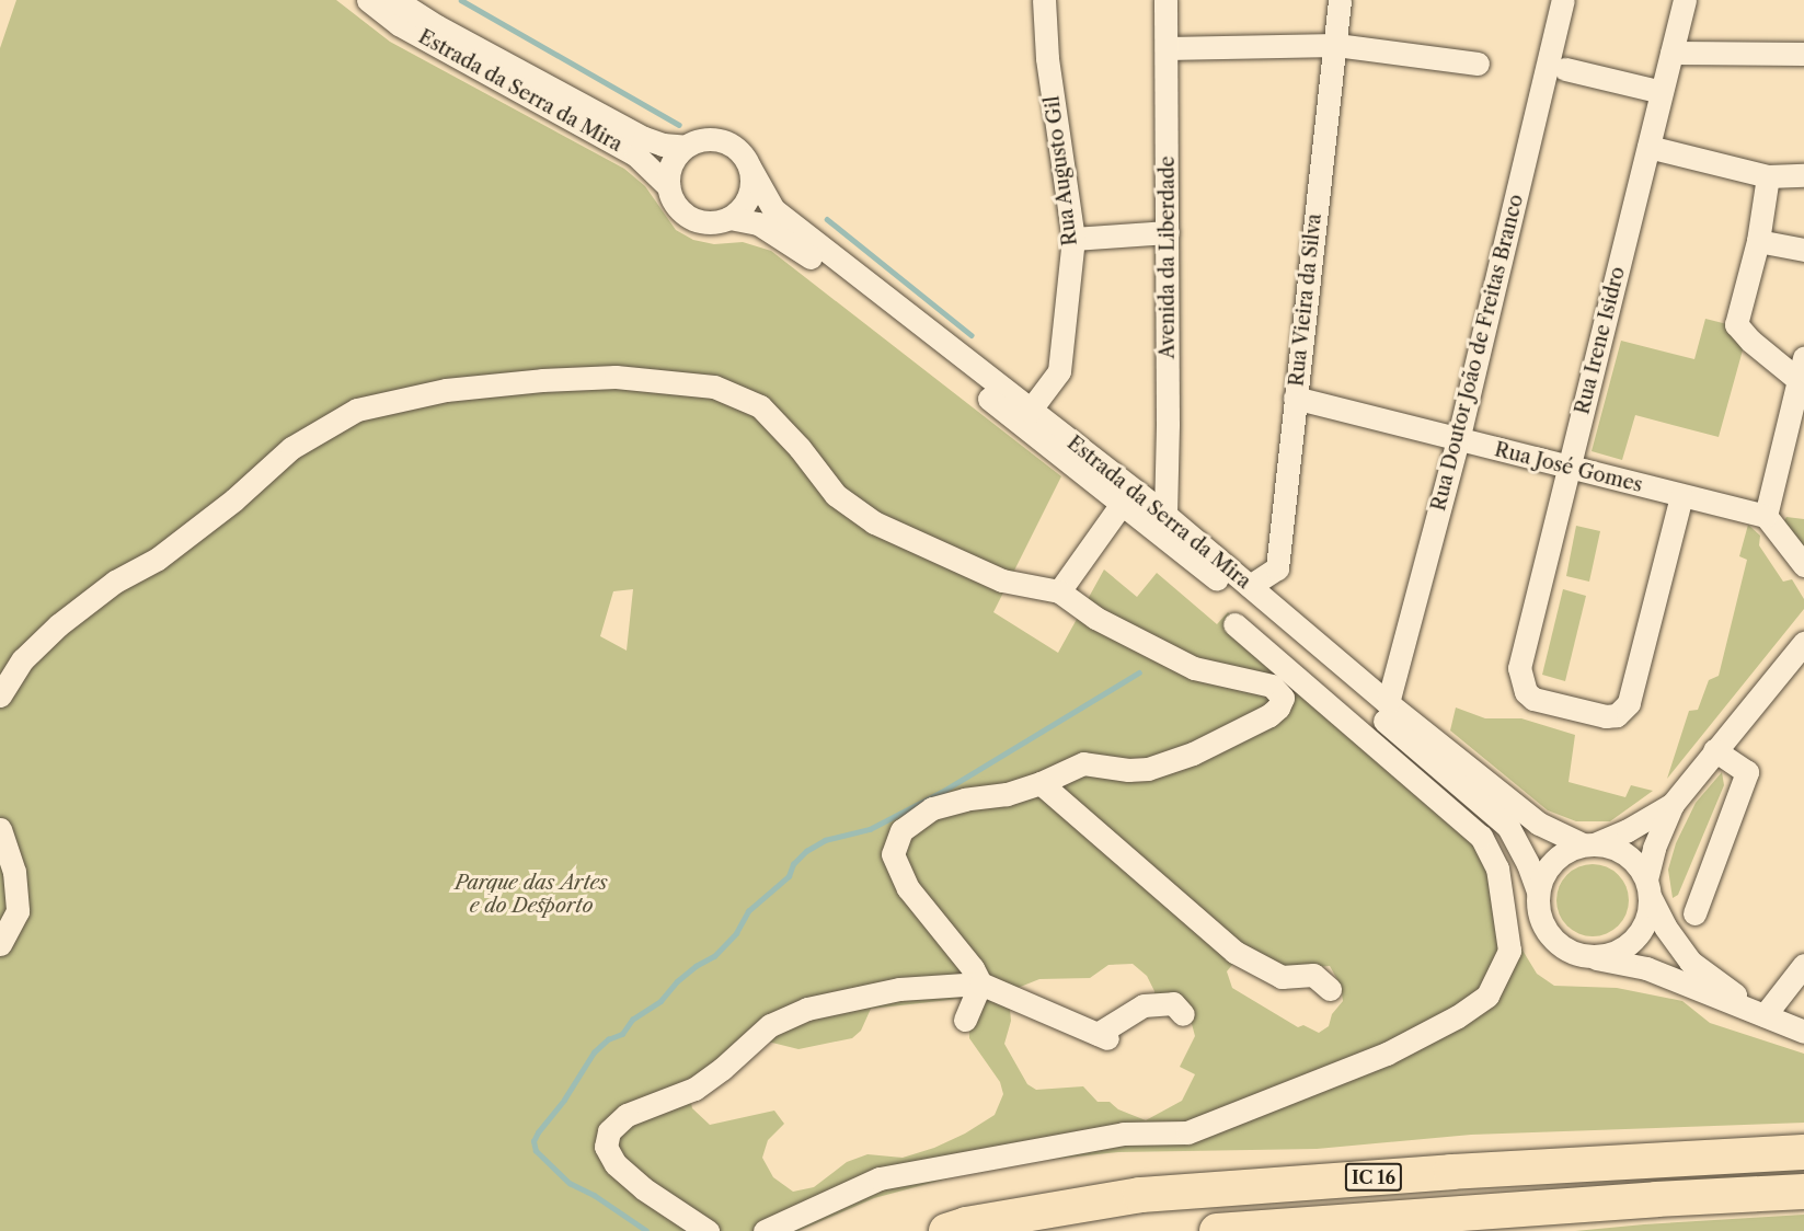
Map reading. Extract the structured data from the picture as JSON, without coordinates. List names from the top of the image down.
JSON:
{
  "streets": {
    "highway": ["IC 16"],
    "street": [
      "Estrada da Serra da Mira",
      "Rua Augusto Gil",
      "Avenida da Liberdade",
      "Rua Vieira da Silva",
      "Rua Irene Isidro",
      "Rua Doutor João de Freitas Branco",
      "Rua José Gomes"
    ]
  },
  "crossings": [
    ["Estrada da Serra da Mira", "Rua Augusto Gil"],
    ["Estrada da Serra da Mira", "Avenida da Liberdade"],
    ["Estrada da Serra da Mira", "Rua Vieira da Silva"],
    ["Estrada da Serra da Mira", "Rua Doutor João de Freitas Branco"],
    ["Rua Vieira da Silva", "Rua José Gomes"],
    ["Rua Irene Isidro", "Rua José Gomes"],
    ["Rua Doutor João de Freitas Branco", "Rua José Gomes"]
  ],
  "parks": ["Parque das Artes e do Desporto"]
}
